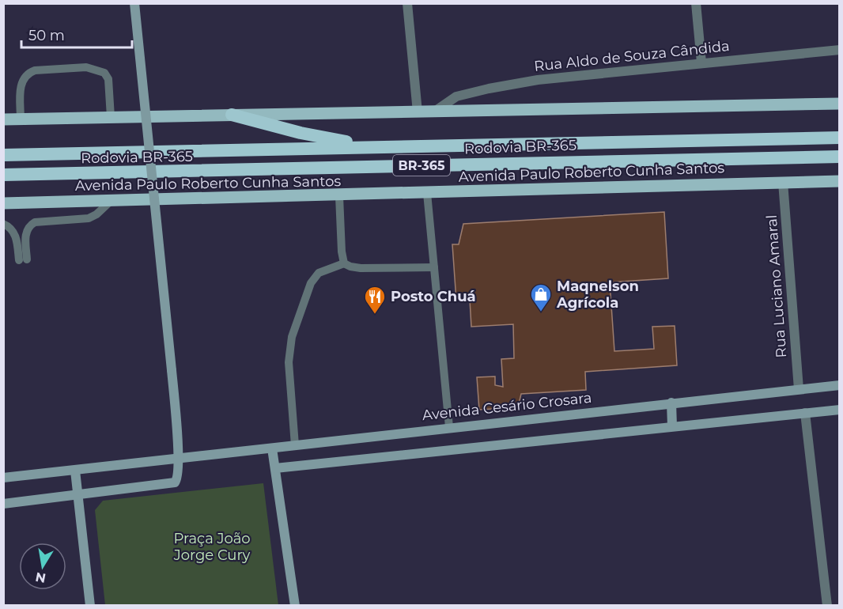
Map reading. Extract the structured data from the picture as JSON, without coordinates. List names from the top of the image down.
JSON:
{
  "streets": {
    "highway": ["Rodovia BR-365", "BR-365"],
    "main road": ["Avenida Paulo Roberto Cunha Santos", "Avenida Cesário Crosara"],
    "street": ["Rua Aldo de Souza Cândida", "Rua Luciano Amaral"]
  },
  "crossings": [
    ["Avenida Paulo Roberto Cunha Santos", "Rua Luciano Amaral"],
    ["Rua Luciano Amaral", "Avenida Cesário Crosara"]
  ],
  "parks": ["Praça João Jorge Cury"],
  "places": {
    "shop": ["Maqnelson Agrícola"],
    "restaurant": ["Posto Chuá"]
  },
  "scale_bar": "50 m",
  "north": "bottom"
}
